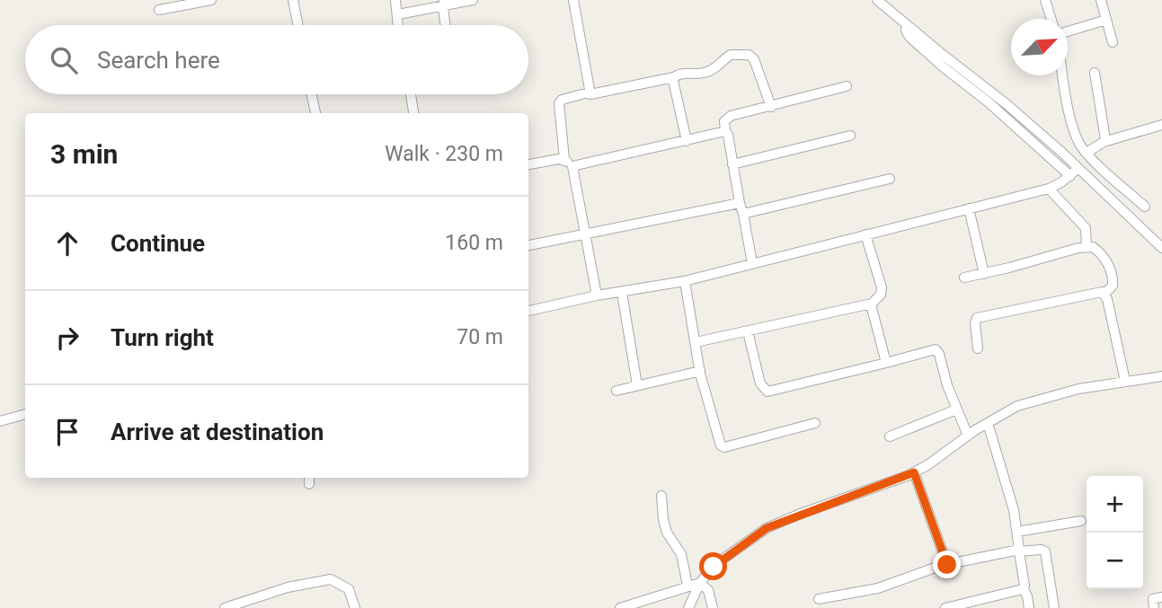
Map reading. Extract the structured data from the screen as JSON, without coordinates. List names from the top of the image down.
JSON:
{
  "north": "top right",
  "page": {
    "search": "Search here",
    "heading": ["3 min", "Walk · 230 m"],
    "list": [
      ["Continue", "160 m"],
      ["Turn right", "70 m"],
      "Arrive at destination"
    ],
    "map_buttons": ["+", "−"]
  }
}
